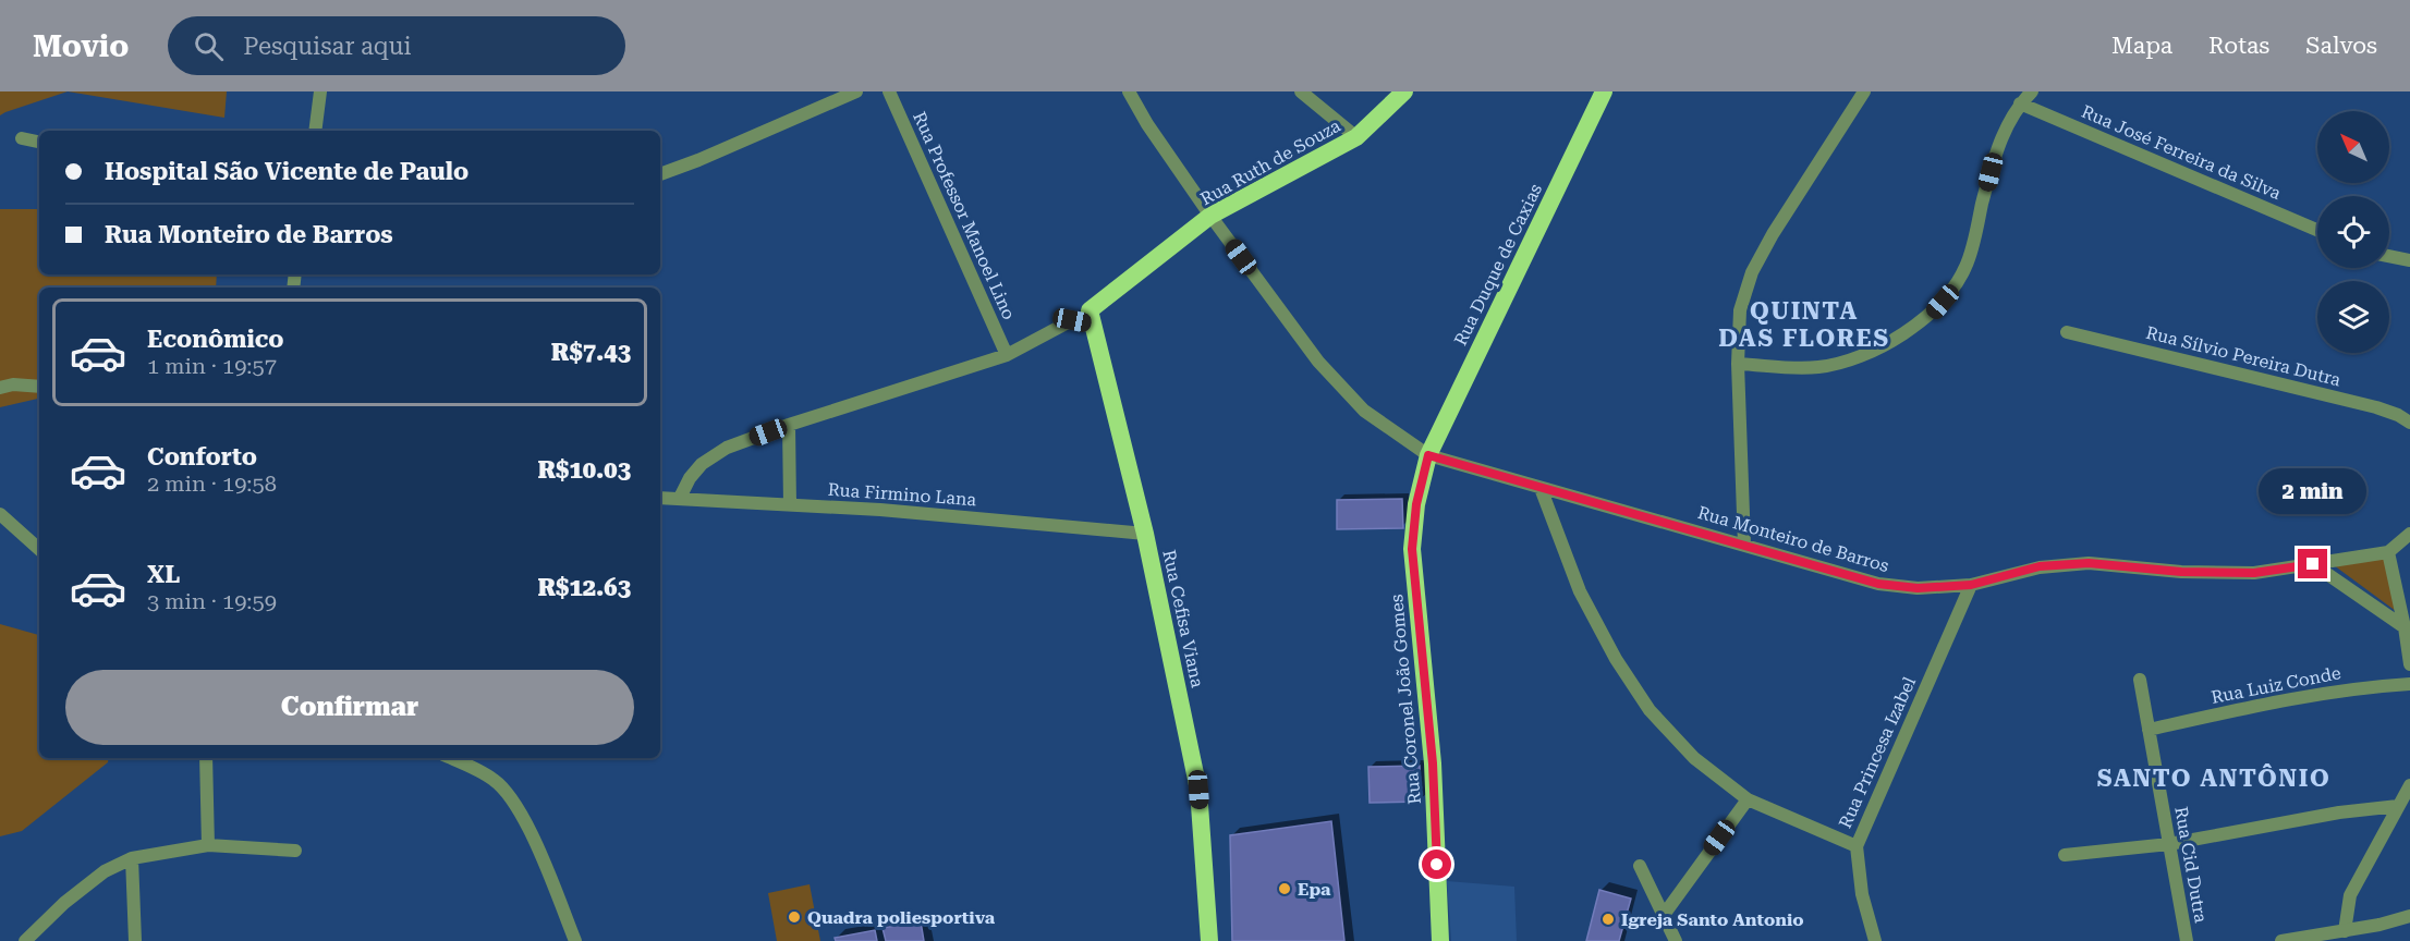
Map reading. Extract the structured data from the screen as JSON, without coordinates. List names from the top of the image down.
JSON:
{
  "streets": {
    "highway": [
      "Rua Ruth de Souza",
      "Rua Duque de Caxias",
      "Rua Cefisa Viana",
      "Rua Coronel João Gomes"
    ],
    "street": [
      "Rua José Ferreira da Silva",
      "Rua Professor Manoel Lino",
      "Rua Sílvio Pereira Dutra",
      "Rua Firmino Lana",
      "Rua Monteiro de Barros",
      "Rua Luiz Conde",
      "Rua Princesa Izabel",
      "Rua Cid Dutra"
    ]
  },
  "crossings": [
    ["Rua Ruth de Souza", "Rua Monteiro de Barros"],
    ["Rua Ruth de Souza", "Rua Cefisa Viana"],
    ["Rua Duque de Caxias", "Rua Monteiro de Barros"],
    ["Rua Duque de Caxias", "Rua Coronel João Gomes"],
    ["Rua Firmino Lana", "Rua Cefisa Viana"],
    ["Rua Monteiro de Barros", "Rua Coronel João Gomes"],
    ["Rua Monteiro de Barros", "Rua Princesa Izabel"],
    ["Rua Luiz Conde", "Rua Cid Dutra"]
  ],
  "districts": ["QUINTA DAS FLORES", "SANTO ANTÔNIO"],
  "places": ["Epa", "Quadra poliesportiva", "Igreja Santo Antonio"],
  "north": "top left",
  "page": {
    "header": "Movio",
    "search": "Pesquisar aqui",
    "nav": ["Mapa", "Rotas", "Salvos"],
    "banner": ["Hospital São Vicente de Paulo", "Rua Monteiro de Barros"],
    "list": [
      {
        "name": "Econômico",
        "note": "1 min · 19:57",
        "value": "R$7.43"
      },
      {
        "name": "Conforto",
        "note": "2 min · 19:58",
        "value": "R$10.03"
      },
      {
        "name": "XL",
        "note": "3 min · 19:59",
        "value": "R$12.63"
      }
    ],
    "bubble": "2 min",
    "buttons": "Confirmar"
  }
}
